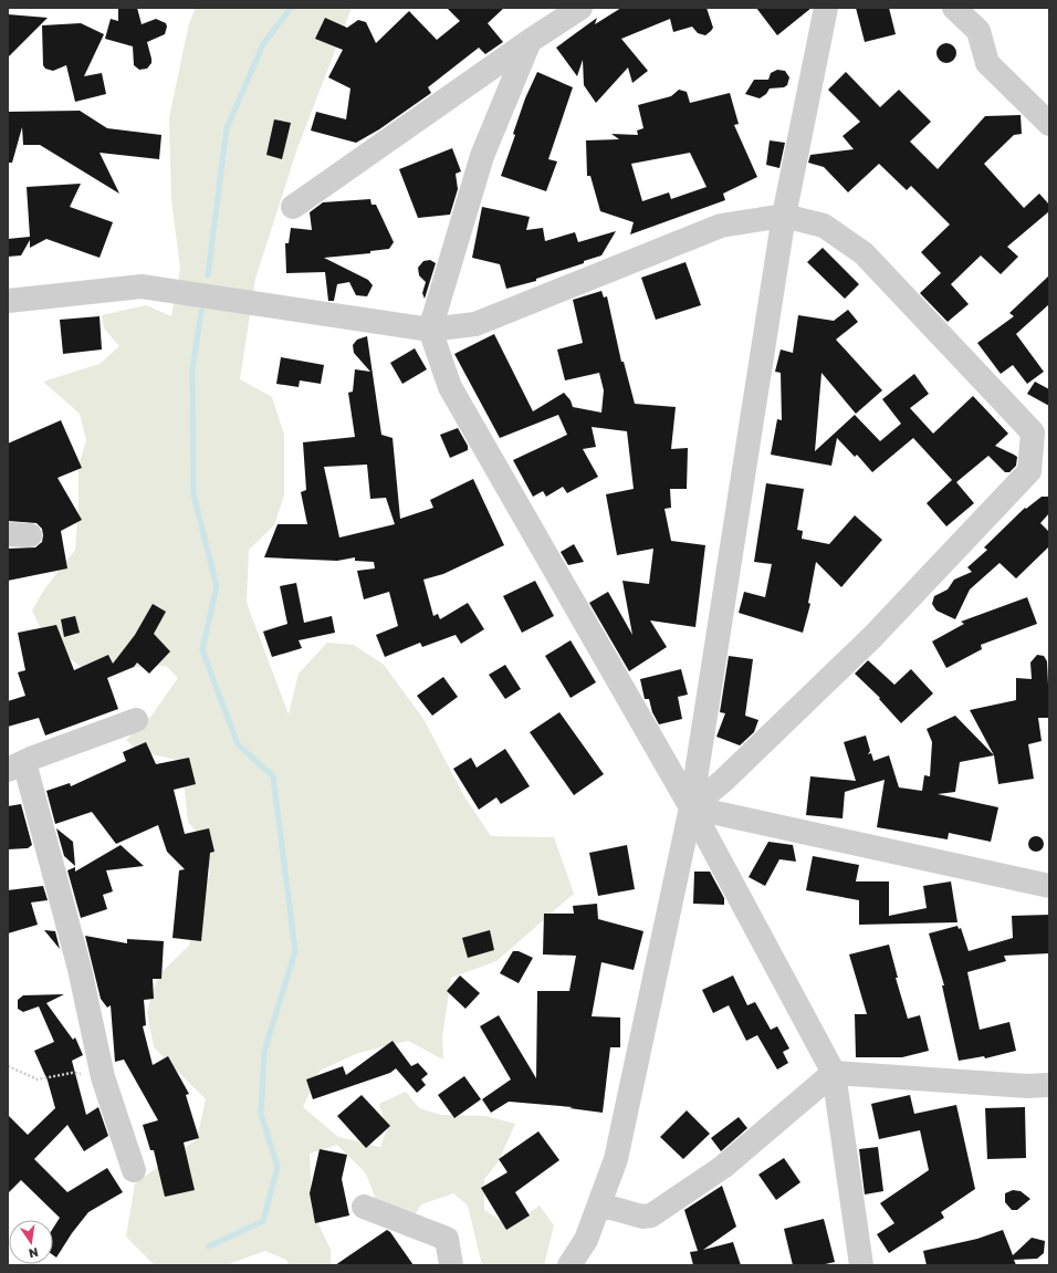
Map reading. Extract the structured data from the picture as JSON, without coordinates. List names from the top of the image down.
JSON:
{
  "north": "bottom"
}
